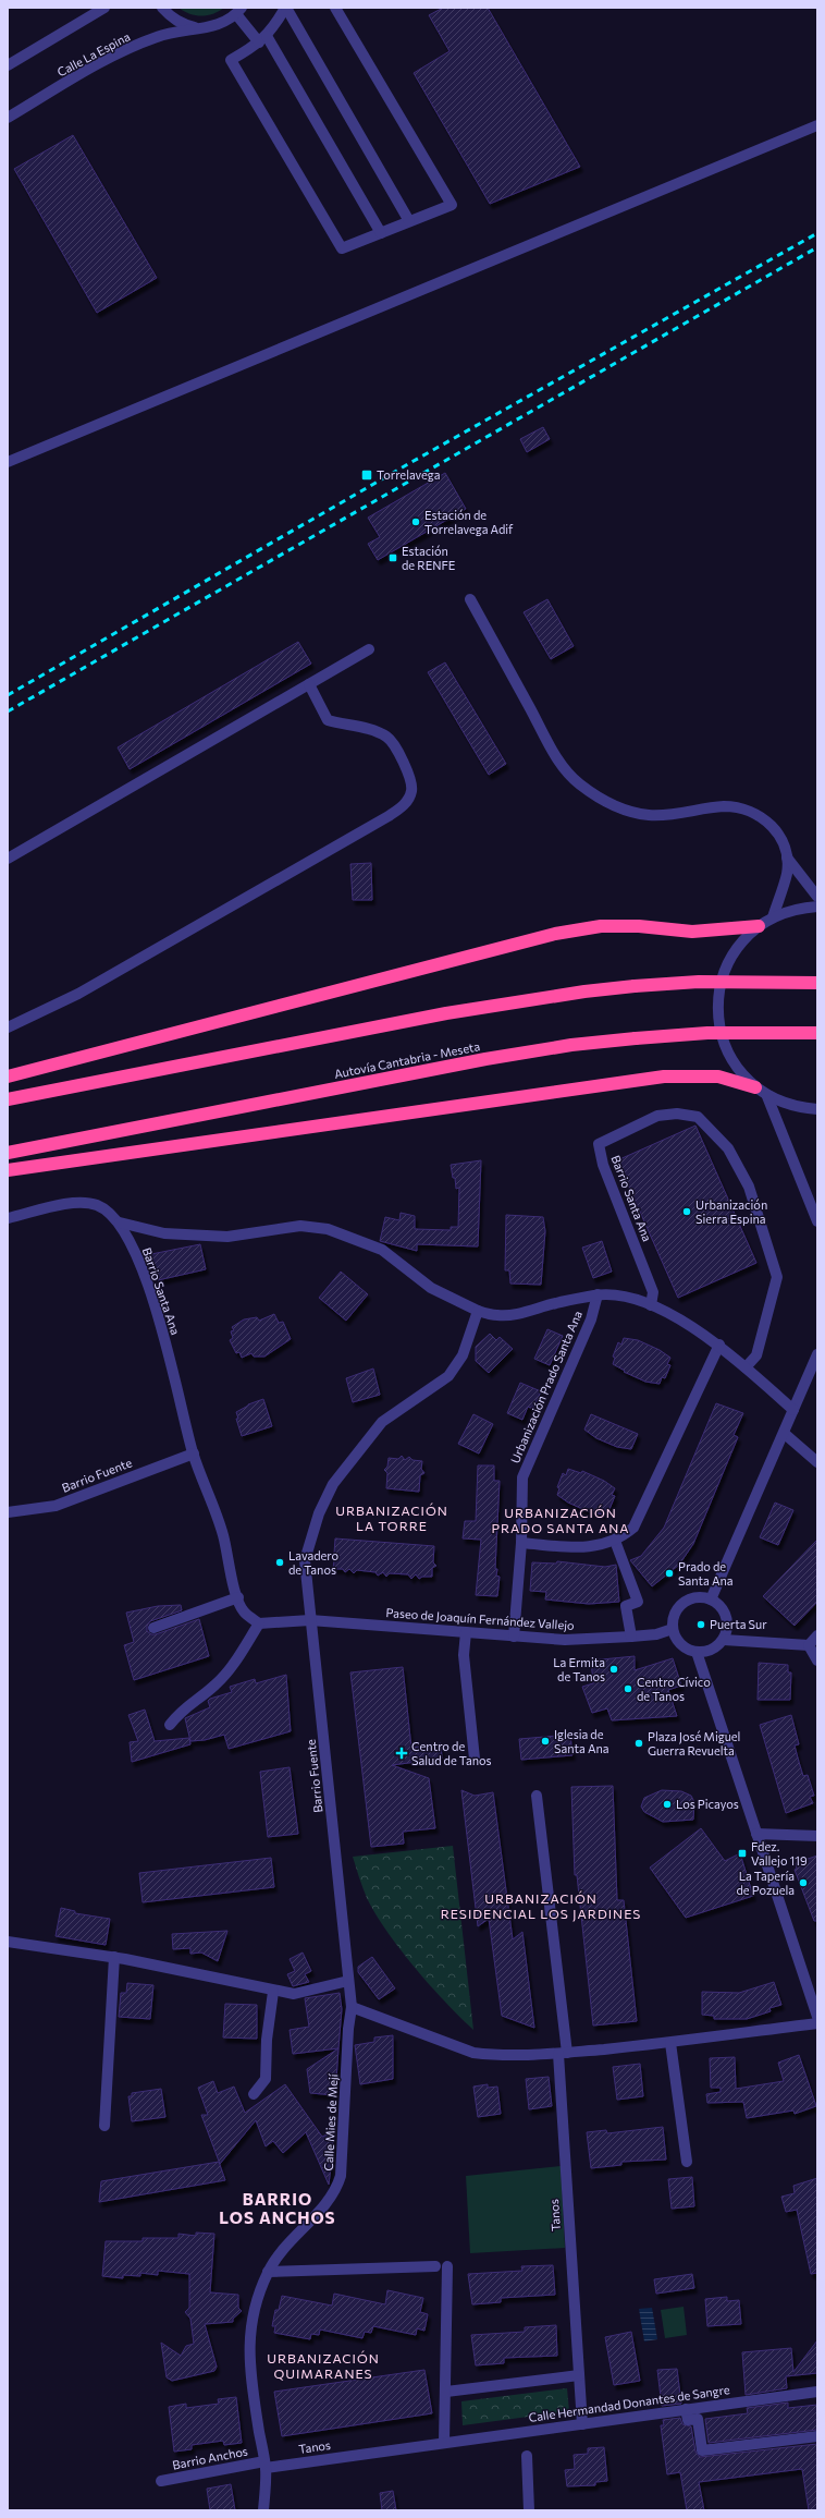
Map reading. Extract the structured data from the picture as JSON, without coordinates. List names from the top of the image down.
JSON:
{
  "streets": {
    "highway": ["Autovía Cantabria - Meseta"],
    "street": [
      "Calle La Espina",
      "Barrio Santa Ana",
      "Urbanización Prado Santa Ana",
      "Barrio Fuente",
      "Paseo de Joaquín Fernández Vallejo",
      "Calle Mies de Mejí",
      "Tanos",
      "Calle Hermandad Donantes de Sangre",
      "Barrio Anchos"
    ]
  },
  "crossings": [
    ["Barrio Santa Ana", "Urbanización Prado Santa Ana"],
    ["Barrio Santa Ana", "Barrio Fuente"],
    ["Urbanización Prado Santa Ana", "Paseo de Joaquín Fernández Vallejo"],
    ["Barrio Fuente", "Paseo de Joaquín Fernández Vallejo"],
    ["Calle Mies de Mejí", "Tanos"],
    ["Calle Mies de Mejí", "Barrio Anchos"],
    ["Tanos", "Calle Hermandad Donantes de Sangre"],
    ["Tanos", "Barrio Anchos"]
  ],
  "districts": [
    "URBANIZACIÓN LA TORRE",
    "URBANIZACIÓN PRADO SANTA ANA",
    "URBANIZACIÓN RESIDENCIAL LOS JARDINES",
    "BARRIO LOS ANCHOS",
    "URBANIZACIÓN QUIMARANES"
  ],
  "places": {
    "transit": ["Torrelavega", "Estación de RENFE", "Fdez. Vallejo 119"],
    "other": [
      "Estación de Torrelavega Adif",
      "Urbanización Sierra Espina",
      "Lavadero de Tanos",
      "Prado de Santa Ana",
      "Puerta Sur",
      "La Ermita de Tanos",
      "Centro Cívico de Tanos",
      "Iglesia de Santa Ana",
      "Plaza José Miguel Guerra Revuelta",
      "Los Picayos",
      "La Tapería de Pozuela"
    ],
    "health": ["Centro de Salud de Tanos"]
  }
}
